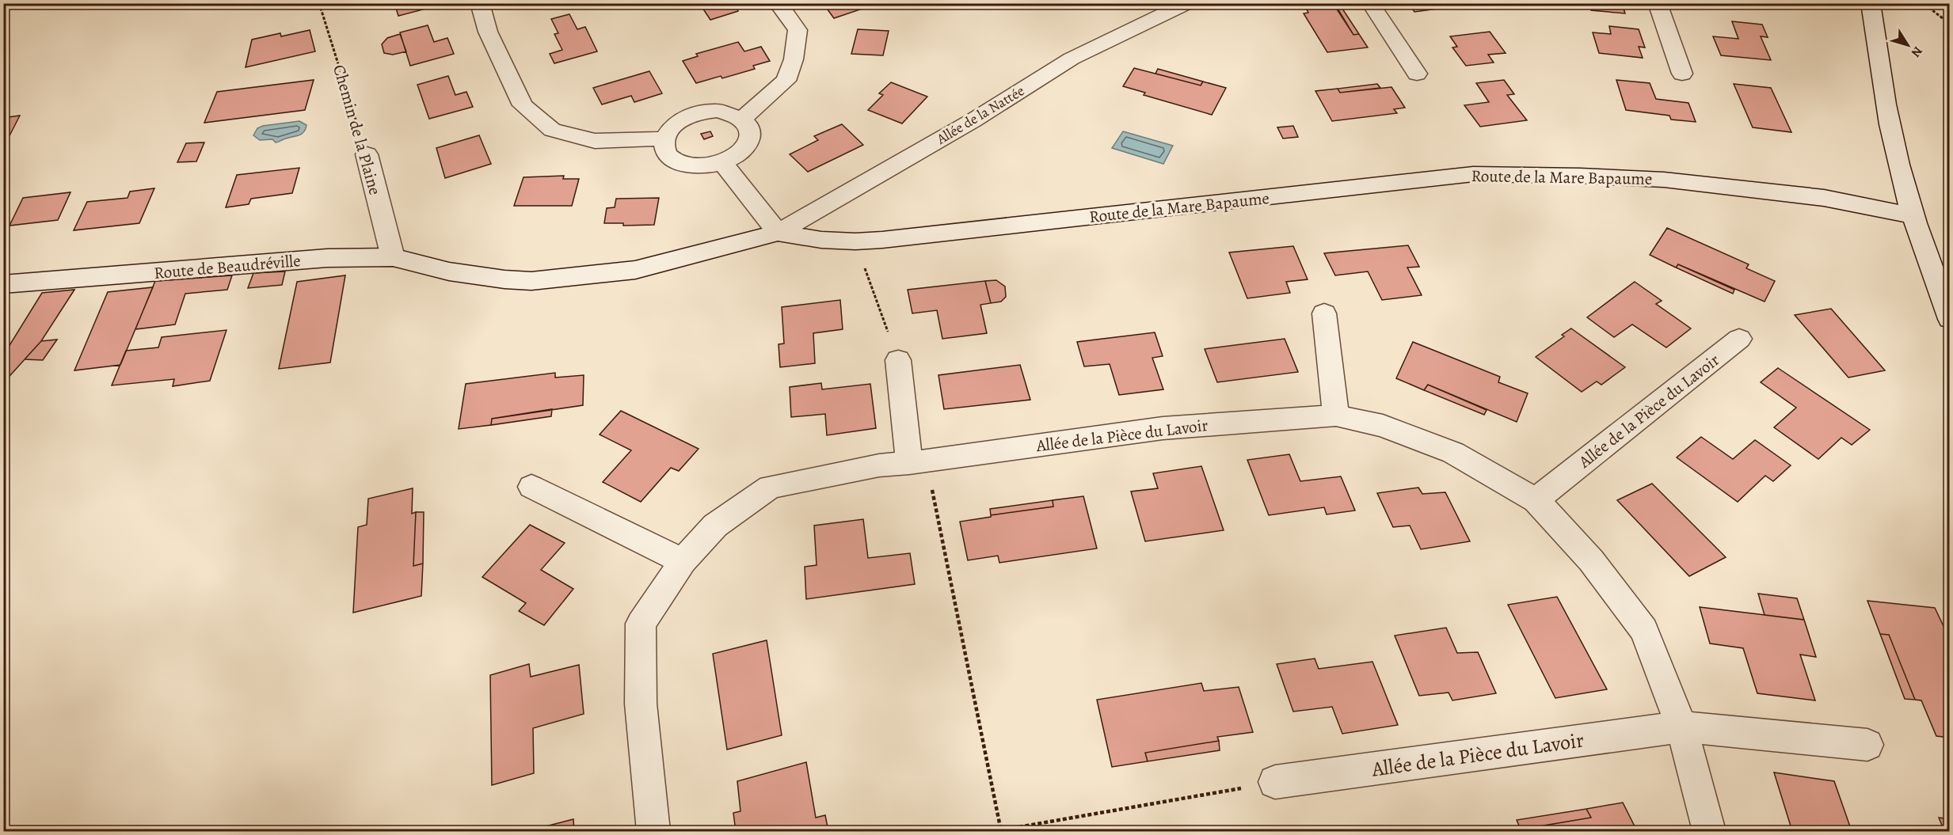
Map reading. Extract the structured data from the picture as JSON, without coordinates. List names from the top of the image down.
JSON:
{
  "streets": {
    "street": [
      "Allée de la Nattée",
      "Chemin de la Plaine",
      "Route de la Mare Bapaume",
      "Route de Beaudréville",
      "Allée de la Pièce du Lavoir"
    ]
  },
  "crossings": [
    ["Allée de la Nattée", "Route de la Mare Bapaume"],
    ["Chemin de la Plaine", "Route de Beaudréville"],
    ["Route de la Mare Bapaume", "Route de Beaudréville"]
  ],
  "north": "bottom right"
}
